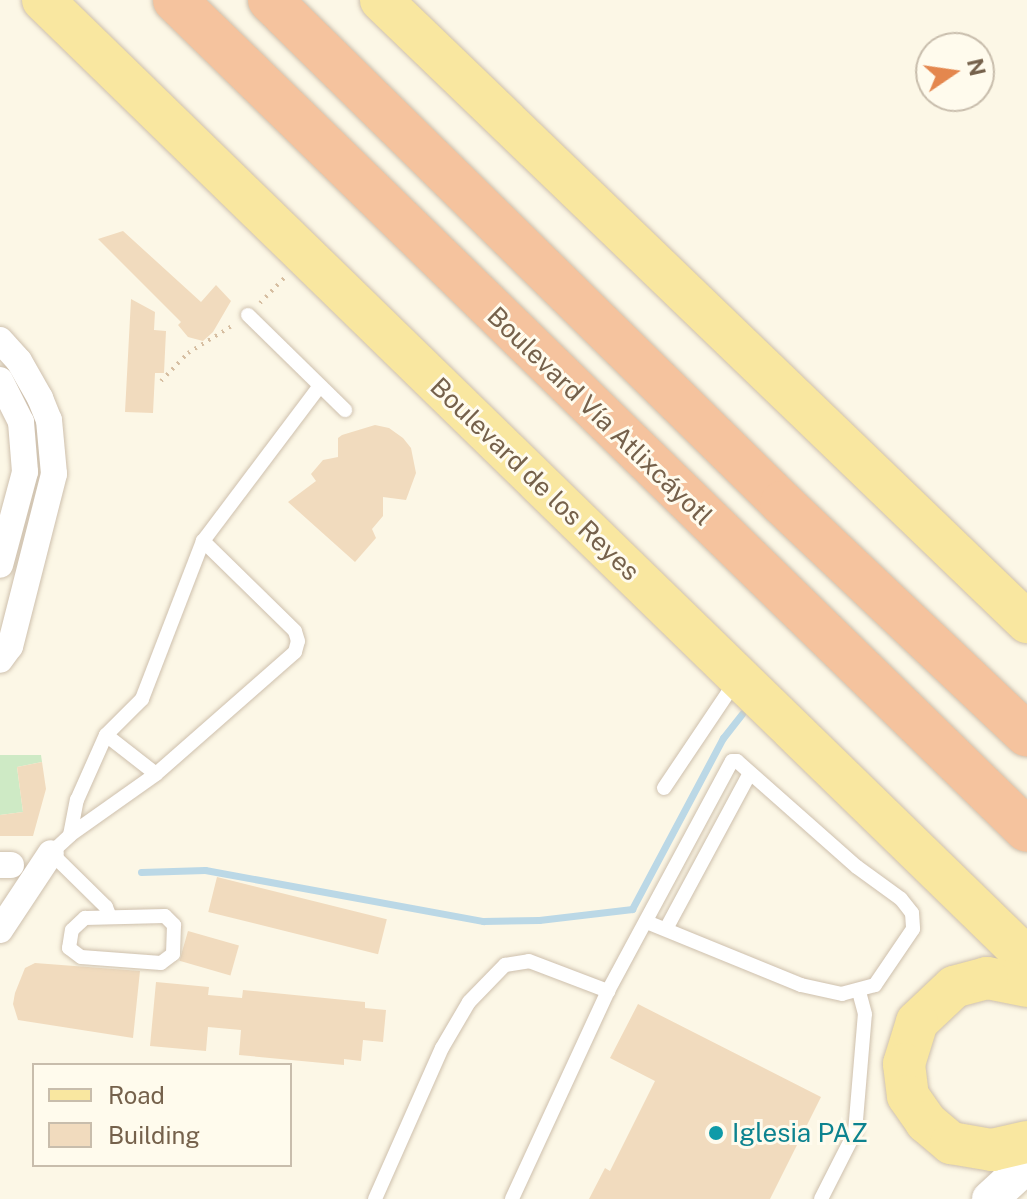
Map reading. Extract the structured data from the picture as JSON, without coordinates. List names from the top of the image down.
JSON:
{
  "streets": {
    "highway": ["Boulevard Vía Atlixcáyotl"],
    "main road": ["Boulevard de los Reyes"]
  },
  "places": ["Iglesia PAZ"],
  "legend": ["Road", "Building"],
  "north": "right"
}
